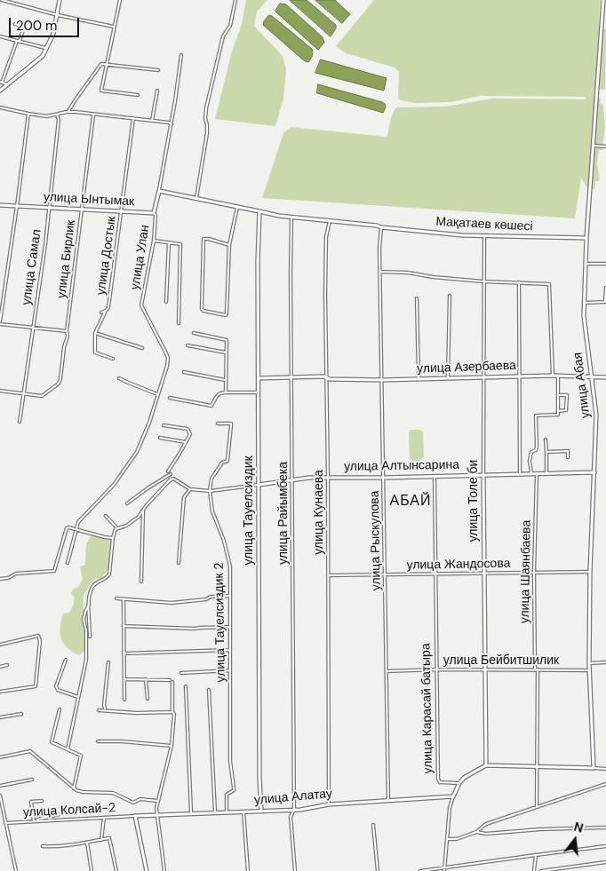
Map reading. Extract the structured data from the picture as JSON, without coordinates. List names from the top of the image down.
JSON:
{
  "streets": {
    "street": [
      "улица Ынтымак",
      "Мақатаев көшесі",
      "улица Достык",
      "улица Улан",
      "улица Бирлик",
      "улица Самал",
      "улица Азербаева",
      "улица Абая",
      "улица Алтынсарина",
      "улица Толе би",
      "улица Тауелсиздик",
      "улица Кунаева",
      "улица Райымбека",
      "улица Рыскулова",
      "улица Жандосова",
      "улица Шаянбаева",
      "улица Тауелсиздик 2",
      "улица Бейбитшилик",
      "улица Карасай батыра",
      "улица Алатау",
      "улица Колсай-2"
    ]
  },
  "crossings": [
    ["улица Ынтымак", "улица Достык"],
    ["улица Ынтымак", "улица Улан"],
    ["улица Ынтымак", "улица Бирлик"],
    ["улица Ынтымак", "улица Самал"],
    ["Мақатаев көшесі", "улица Абая"],
    ["Мақатаев көшесі", "улица Толе би"],
    ["Мақатаев көшесі", "улица Тауелсиздик"],
    ["Мақатаев көшесі", "улица Кунаева"],
    ["Мақатаев көшесі", "улица Райымбека"],
    ["Мақатаев көшесі", "улица Рыскулова"],
    ["улица Бирлик", "улица Самал"],
    ["улица Азербаева", "улица Абая"],
    ["улица Азербаева", "улица Толе би"],
    ["улица Азербаева", "улица Тауелсиздик"],
    ["улица Азербаева", "улица Кунаева"],
    ["улица Азербаева", "улица Райымбека"],
    ["улица Азербаева", "улица Рыскулова"],
    ["улица Абая", "улица Алтынсарина"],
    ["улица Абая", "улица Жандосова"],
    ["улица Абая", "улица Бейбитшилик"],
    ["улица Алтынсарина", "улица Толе би"],
    ["улица Алтынсарина", "улица Тауелсиздик"],
    ["улица Алтынсарина", "улица Кунаева"],
    ["улица Алтынсарина", "улица Райымбека"],
    ["улица Алтынсарина", "улица Рыскулова"],
    ["улица Алтынсарина", "улица Шаянбаева"],
    ["улица Алтынсарина", "улица Тауелсиздик 2"],
    ["улица Алтынсарина", "улица Карасай батыра"],
    ["улица Толе би", "улица Жандосова"],
    ["улица Толе би", "улица Бейбитшилик"],
    ["улица Тауелсиздик", "улица Алатау"],
    ["улица Кунаева", "улица Жандосова"],
    ["улица Кунаева", "улица Алатау"],
    ["улица Райымбека", "улица Алатау"],
    ["улица Рыскулова", "улица Жандосова"],
    ["улица Рыскулова", "улица Бейбитшилик"],
    ["улица Рыскулова", "улица Алатау"],
    ["улица Жандосова", "улица Шаянбаева"],
    ["улица Жандосова", "улица Карасай батыра"],
    ["улица Шаянбаева", "улица Бейбитшилик"],
    ["улица Тауелсиздик 2", "улица Алатау"],
    ["улица Бейбитшилик", "улица Карасай батыра"],
    ["улица Алатау", "улица Колсай-2"]
  ],
  "districts": ["АБАЙ"],
  "scale_bar": "200 m",
  "north": "top"
}
